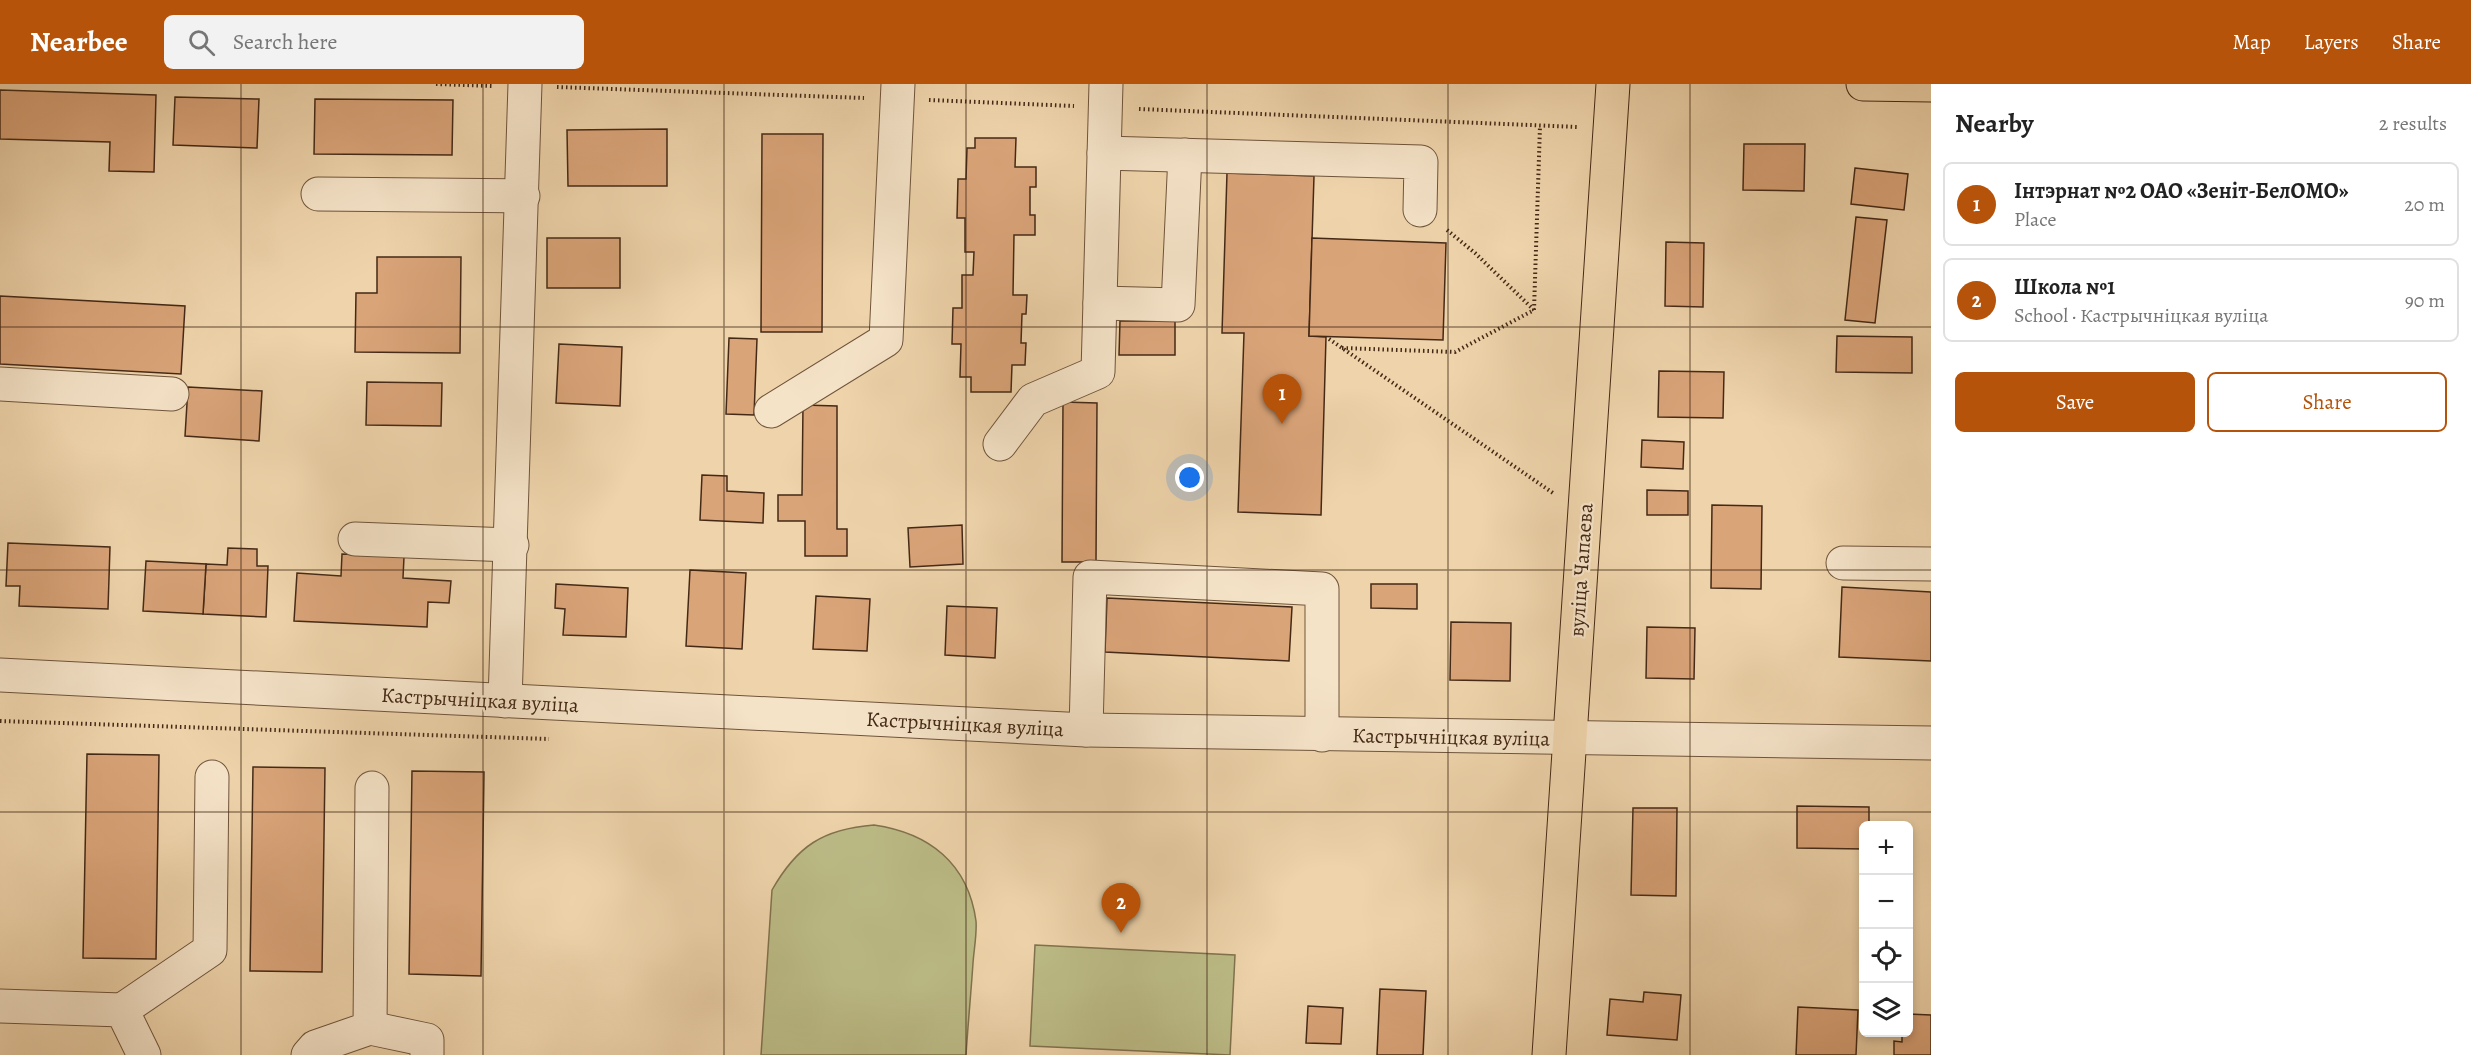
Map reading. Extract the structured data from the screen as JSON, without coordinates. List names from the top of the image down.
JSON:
{
  "streets": {
    "main road": ["вуліца Чапаева"],
    "street": ["Кастрычніцкая вуліца"]
  },
  "crossings": [
    ["вуліца Чапаева", "Кастрычніцкая вуліца"]
  ],
  "page": {
    "header": "Nearbee",
    "search": "Search here",
    "nav": ["Map", "Layers", "Share"],
    "heading": ["Nearby", "2 results"],
    "list": [
      {
        "mark": "1",
        "name": "Інтэрнат №2 ОАО «Зеніт-БелОМО»",
        "note": "Place",
        "value": "20 m"
      },
      {
        "mark": "2",
        "name": "Школа №1",
        "note": "School · Кастрычніцкая вуліца",
        "value": "90 m"
      }
    ],
    "buttons": ["Save", "Share"],
    "pins": ["1", "2"],
    "map_buttons": ["+", "−"]
  }
}
